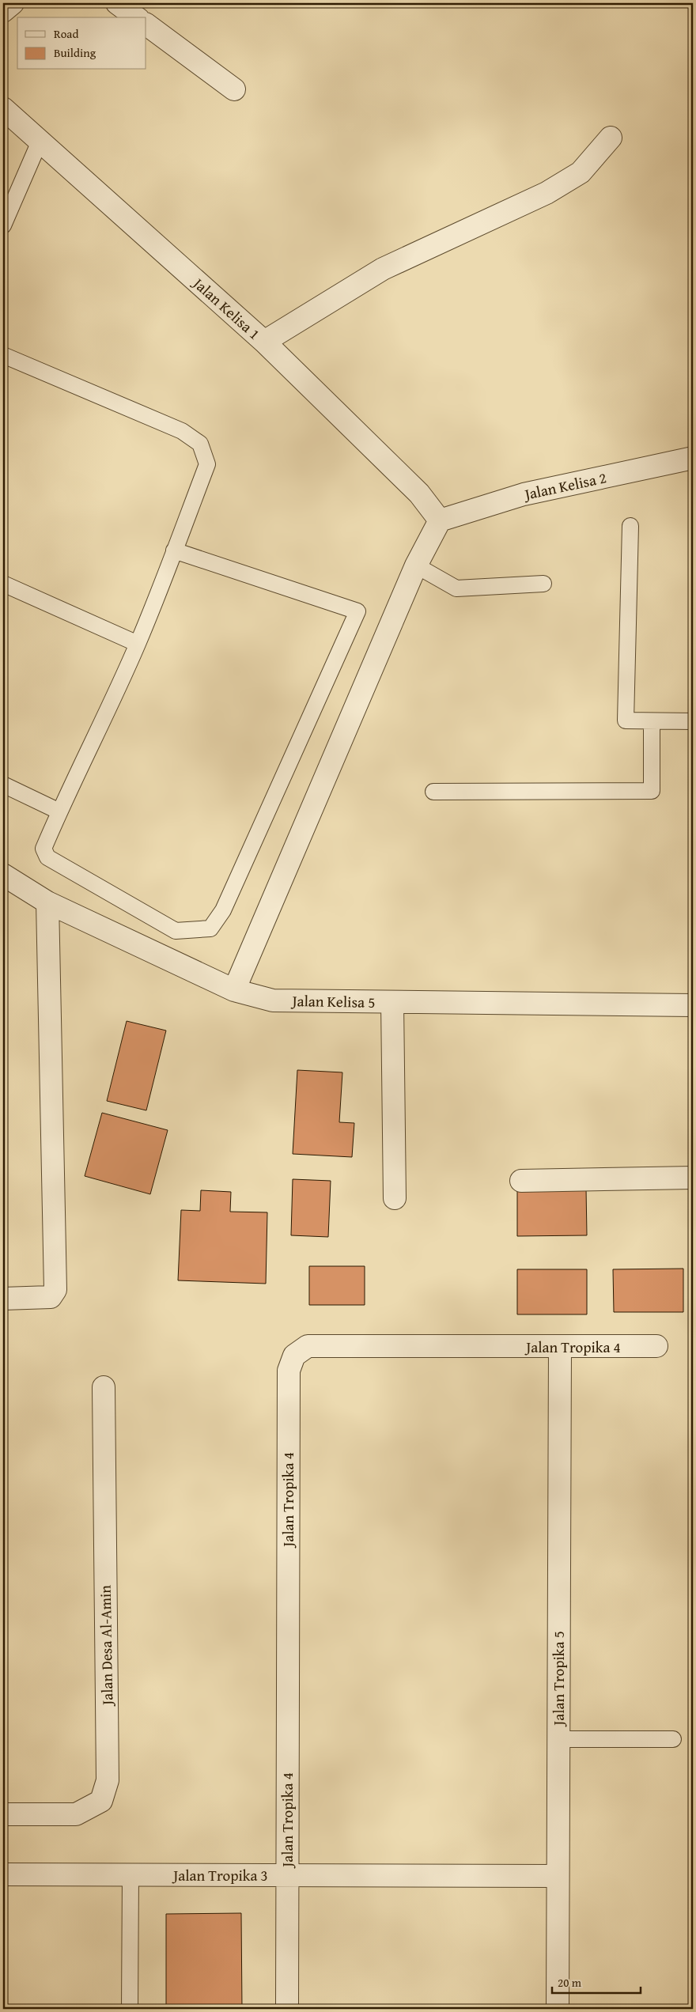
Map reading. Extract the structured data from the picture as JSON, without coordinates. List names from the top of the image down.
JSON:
{
  "streets": {
    "street": [
      "Jalan Kelisa 1",
      "Jalan Kelisa 2",
      "Jalan Kelisa 5",
      "Jalan Tropika 4",
      "Jalan Desa Al-Amin",
      "Jalan Tropika 5",
      "Jalan Tropika 3"
    ]
  },
  "crossings": [
    ["Jalan Kelisa 1", "Jalan Kelisa 2"],
    ["Jalan Tropika 4", "Jalan Tropika 5"],
    ["Jalan Tropika 4", "Jalan Tropika 3"],
    ["Jalan Tropika 5", "Jalan Tropika 3"]
  ],
  "legend": ["Road", "Building"],
  "scale_bar": "20 m"
}
